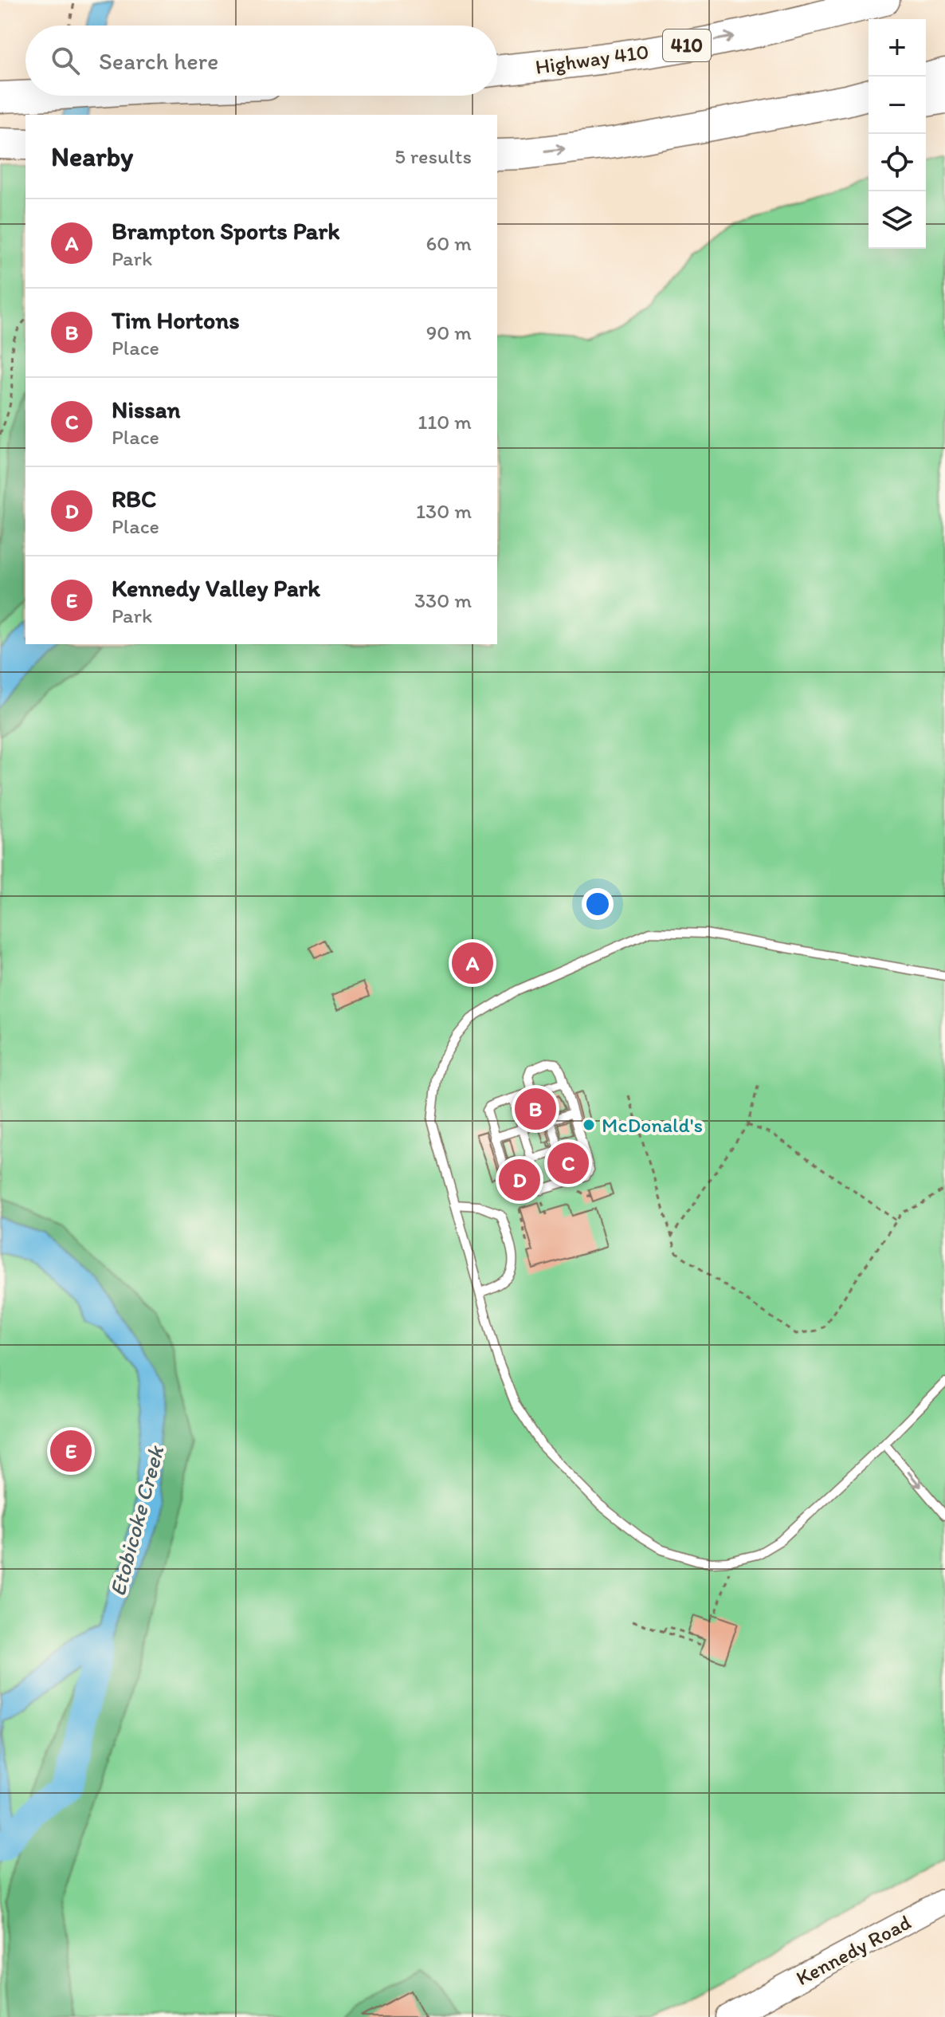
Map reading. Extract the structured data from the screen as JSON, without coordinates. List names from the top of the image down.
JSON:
{
  "streets": {
    "highway": ["410", "Highway 410"],
    "main road": ["Kennedy Road"]
  },
  "water": ["Etobicoke Creek"],
  "places": ["McDonald's"],
  "page": {
    "map_buttons": ["+", "−"],
    "search": "Search here",
    "heading": ["Nearby", "5 results"],
    "list": [
      {
        "mark": "A",
        "name": "Brampton Sports Park",
        "note": "Park",
        "value": "60 m"
      },
      {
        "mark": "B",
        "name": "Tim Hortons",
        "note": "Place",
        "value": "90 m"
      },
      {
        "mark": "C",
        "name": "Nissan",
        "note": "Place",
        "value": "110 m"
      },
      {
        "mark": "D",
        "name": "RBC",
        "note": "Place",
        "value": "130 m"
      },
      {
        "mark": "E",
        "name": "Kennedy Valley Park",
        "note": "Park",
        "value": "330 m"
      }
    ],
    "pins": [
      "A",
      "B",
      "C",
      "D",
      "E"
    ]
  }
}
